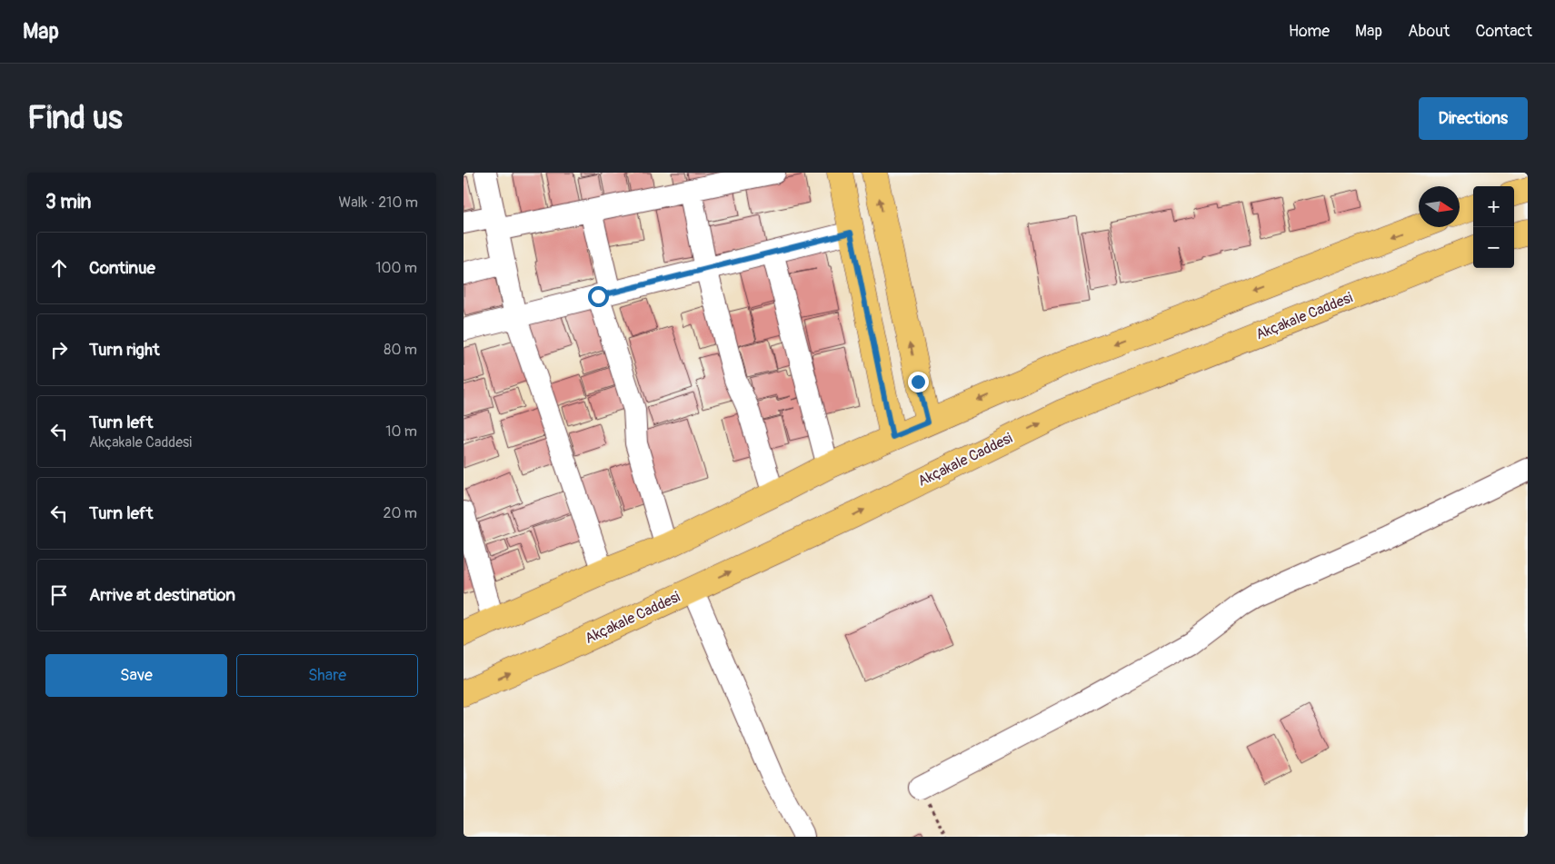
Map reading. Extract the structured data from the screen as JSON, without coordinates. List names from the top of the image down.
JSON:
{
  "streets": {
    "main road": ["Akçakale Caddesi"]
  },
  "north": "right",
  "page": {
    "header": "Map",
    "nav": [
      "Home",
      "Map",
      "About",
      "Contact"
    ],
    "buttons": [
      "Directions",
      ["Save", "Share"]
    ],
    "title": "Find us",
    "heading": ["3 min", "Walk · 210 m"],
    "map_buttons": ["+", "−"],
    "list": [
      ["Continue", "100 m"],
      ["Turn right", "80 m"],
      ["Turn left", "Akçakale Caddesi", "10 m"],
      ["Turn left", "20 m"],
      "Arrive at destination"
    ]
  }
}
